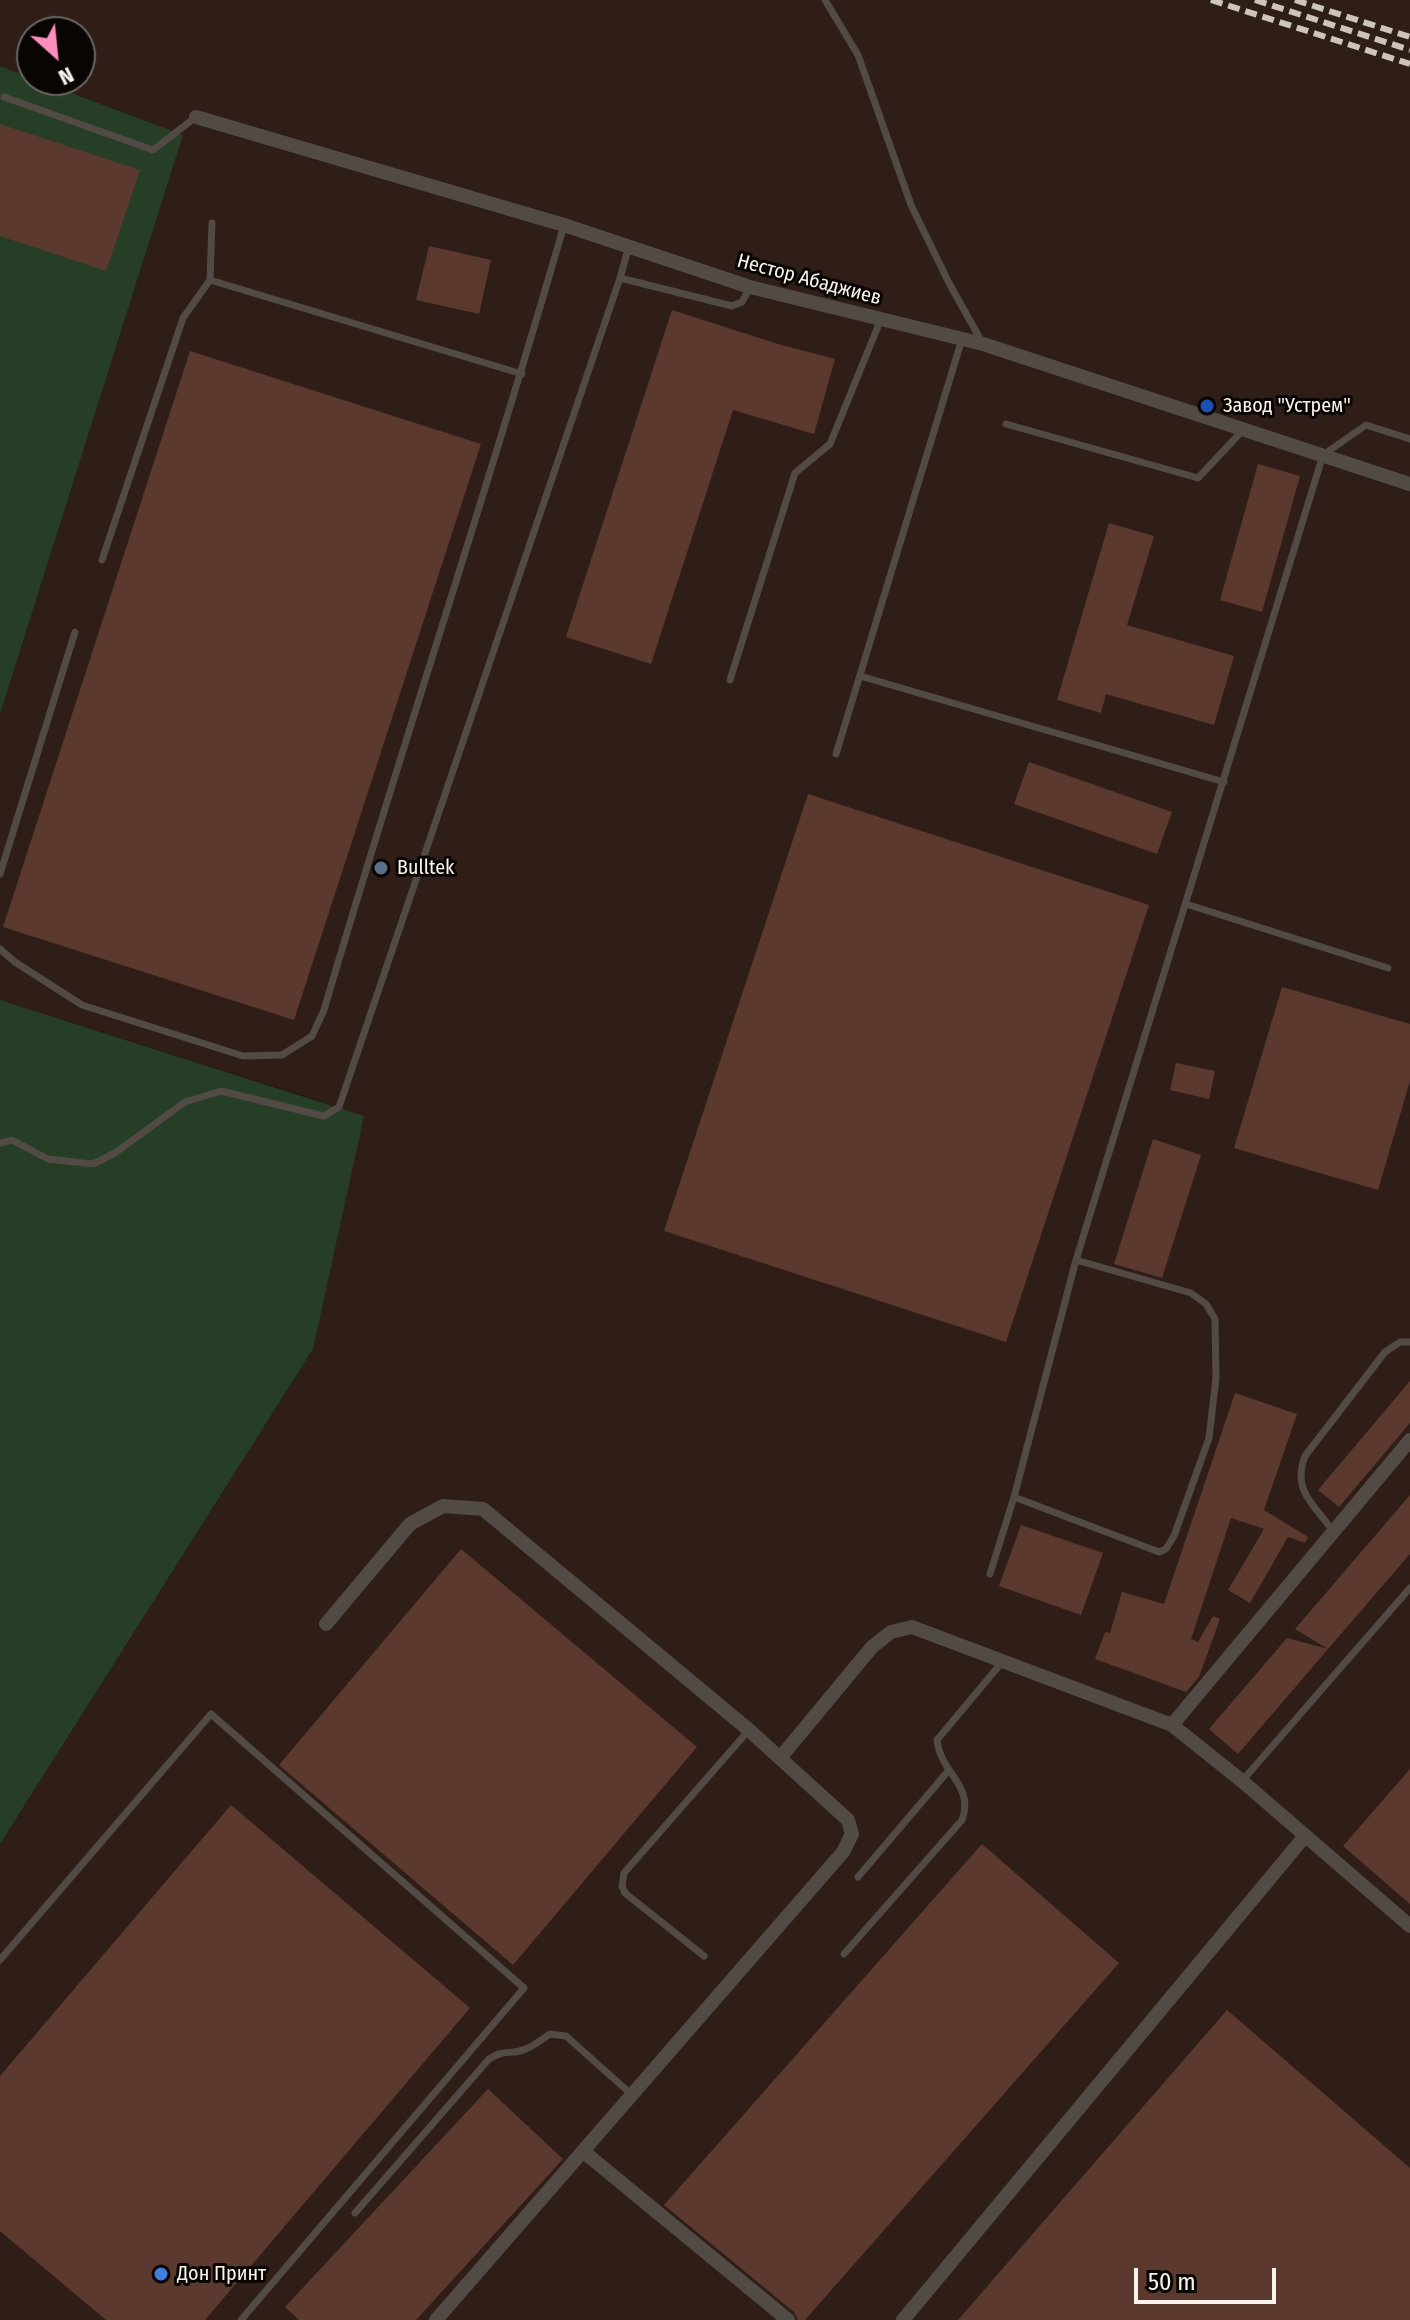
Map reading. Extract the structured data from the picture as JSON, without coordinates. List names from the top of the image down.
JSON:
{
  "streets": {
    "street": ["Нестор Абаджиев"]
  },
  "places": ["Завод \"Устрем\"", "Bulltek", "Дон Принт"],
  "scale_bar": "50 m",
  "north": "bottom right"
}
